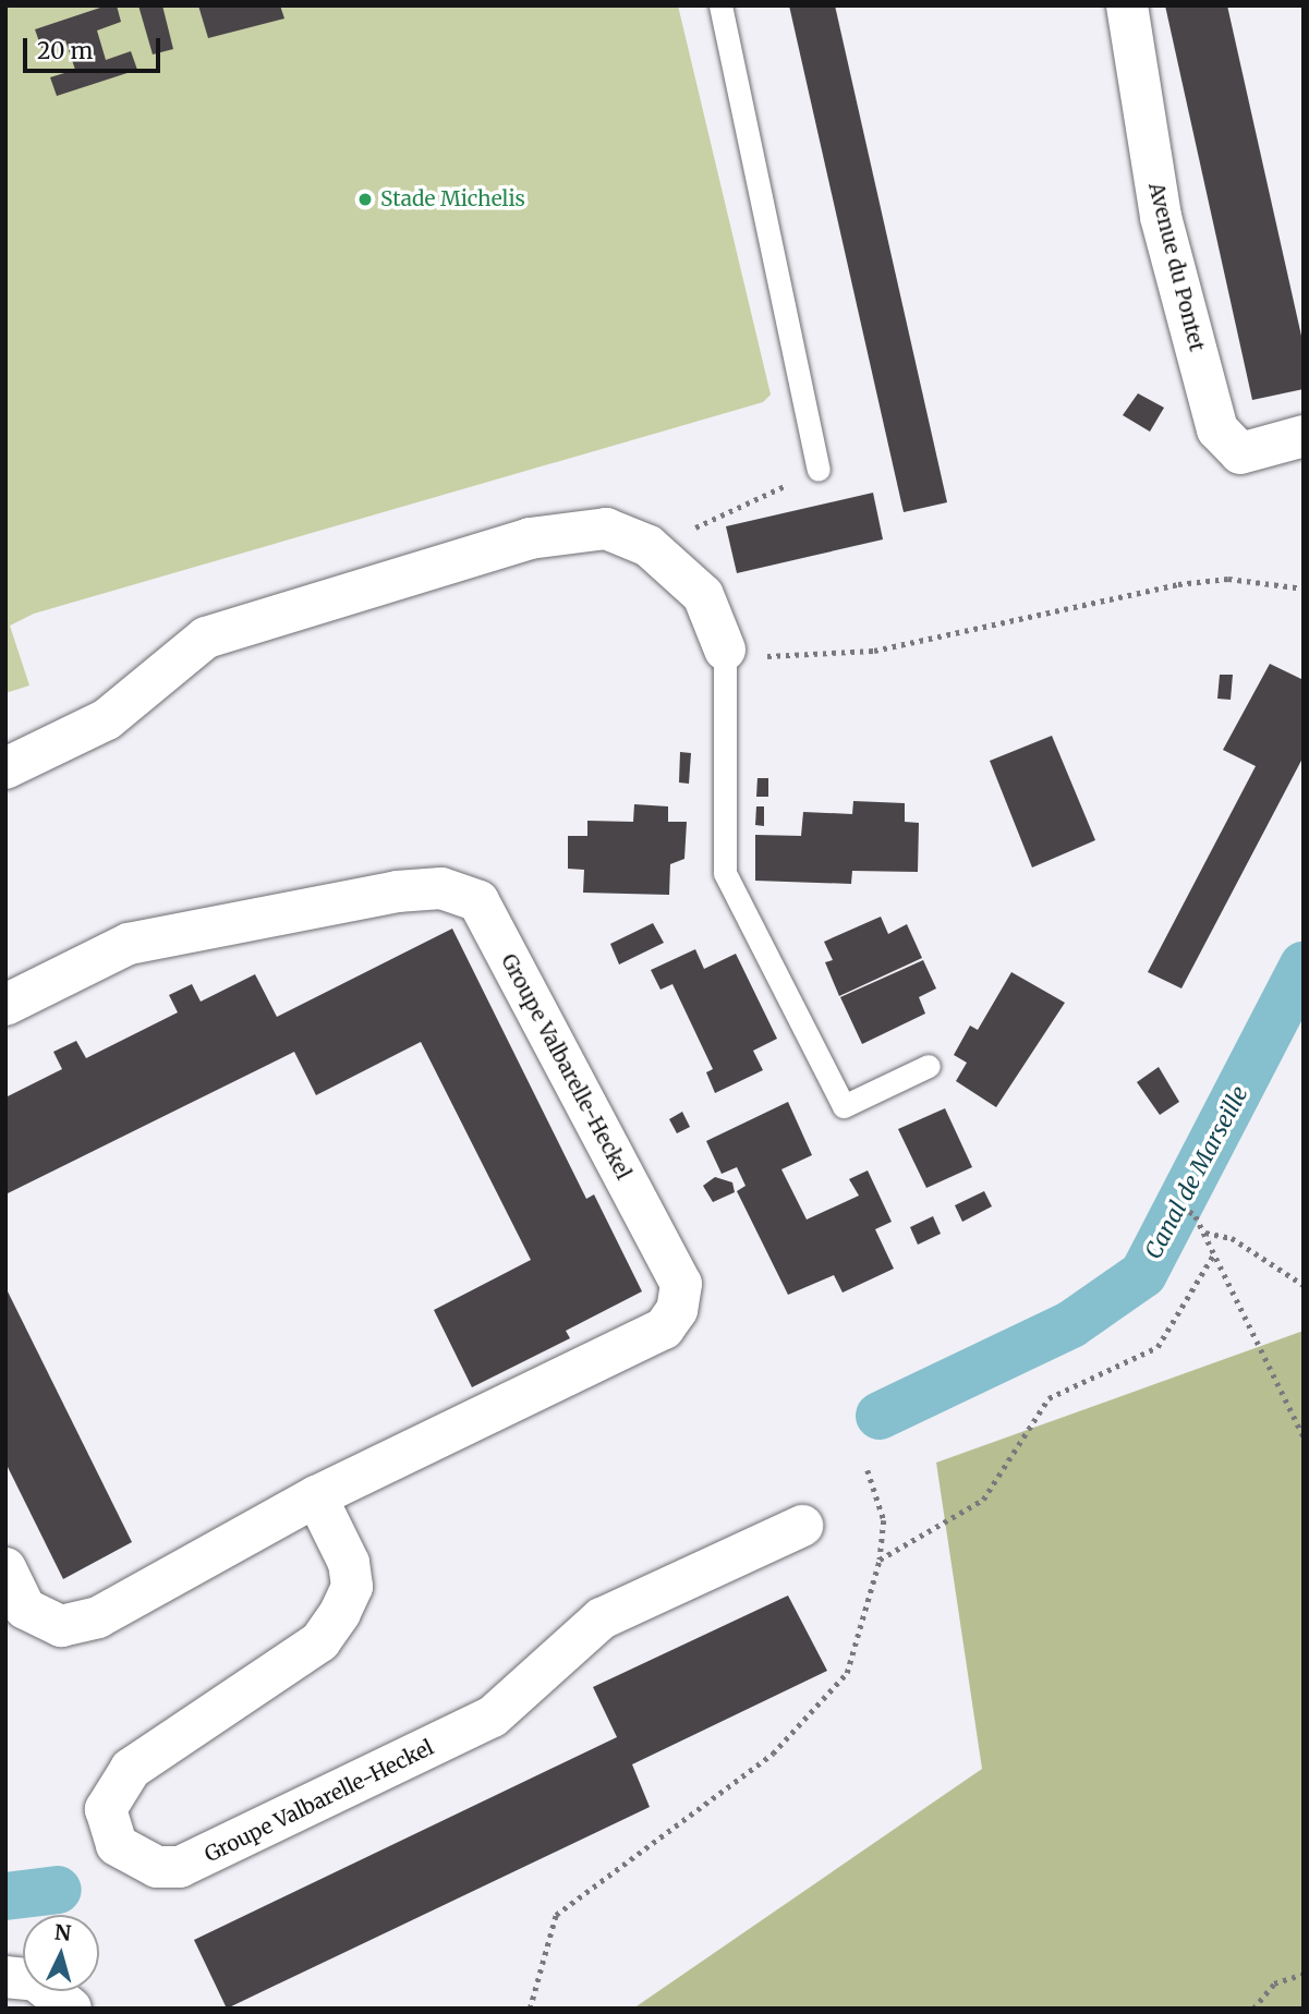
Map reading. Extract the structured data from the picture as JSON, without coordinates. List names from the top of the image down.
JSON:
{
  "streets": {
    "street": ["Avenue du Pontet", "Groupe Valbarelle-Heckel"]
  },
  "water": ["Canal de Marseille"],
  "places": ["Stade Michelis"],
  "scale_bar": "20 m",
  "north": "top"
}
